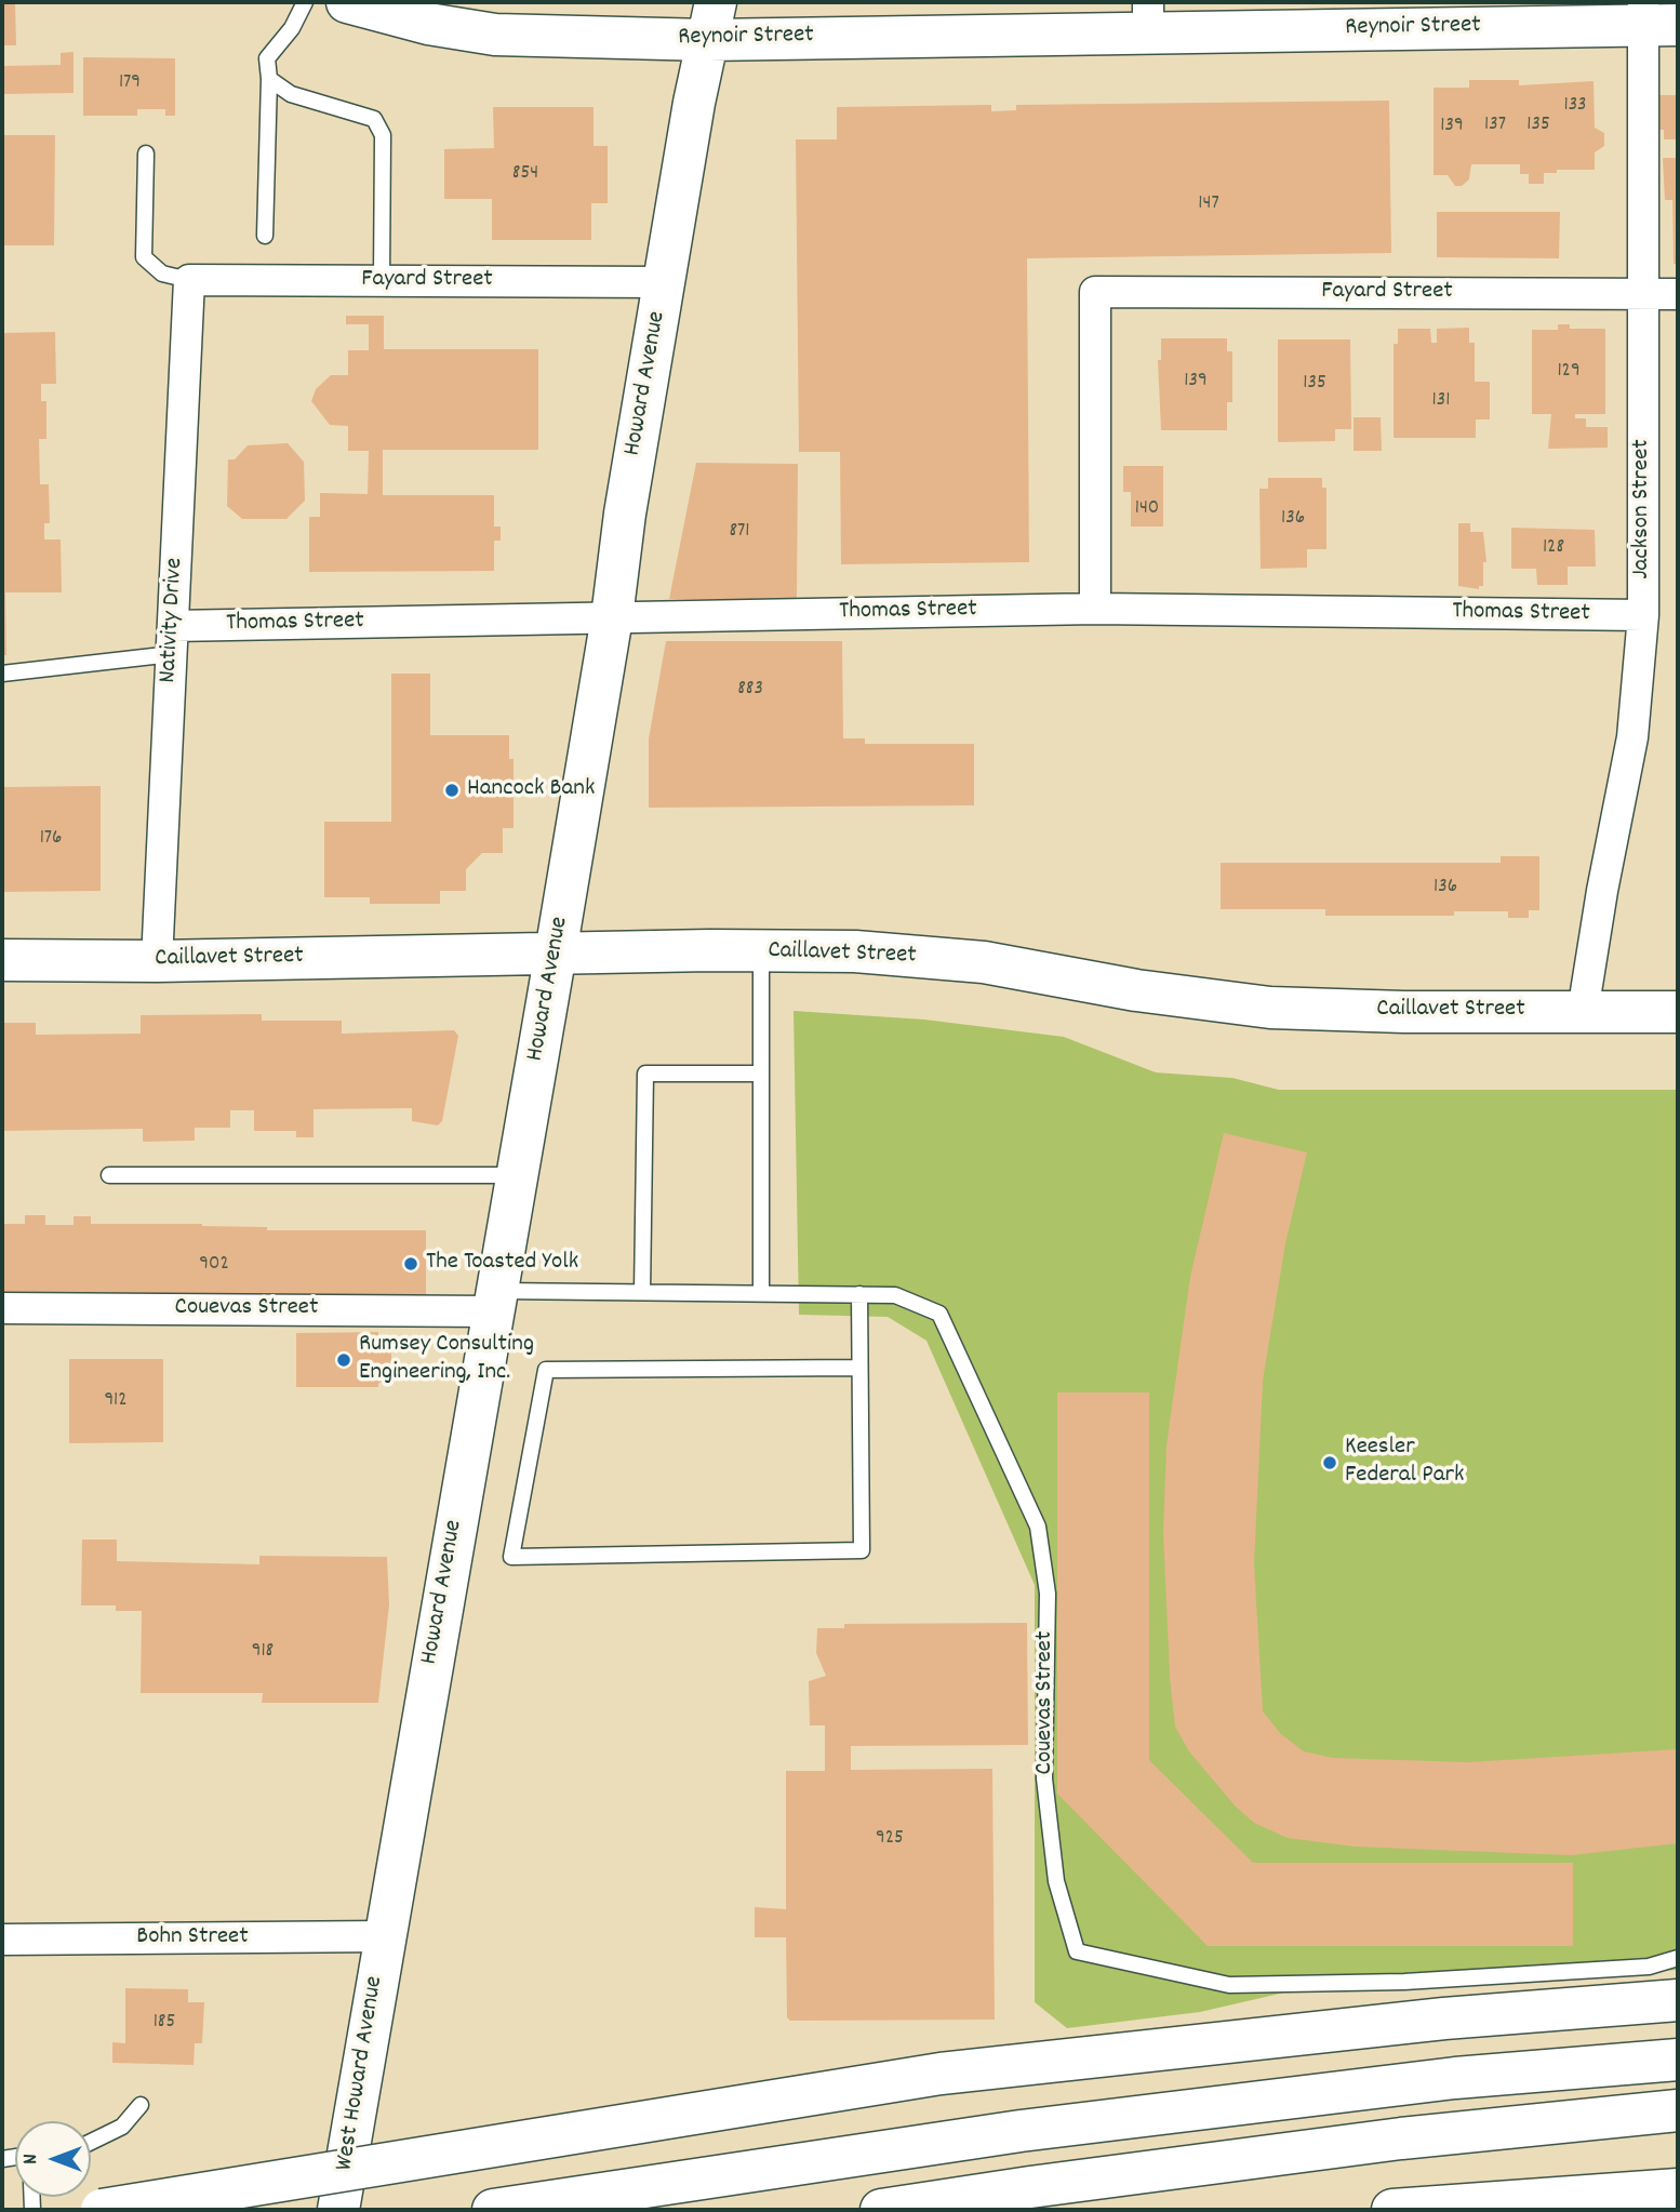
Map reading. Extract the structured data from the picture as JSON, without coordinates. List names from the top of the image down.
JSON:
{
  "streets": {
    "main road": [
      "Reynoir Street",
      "Howard Avenue",
      "Caillavet Street",
      "West Howard Avenue"
    ],
    "street": [
      "Fayard Street",
      "Jackson Street",
      "Thomas Street",
      "Nativity Drive",
      "Couevas Street",
      "Bohn Street"
    ]
  },
  "crossings": [
    ["Reynoir Street", "Howard Avenue"],
    ["Reynoir Street", "Jackson Street"],
    ["Fayard Street", "Howard Avenue"],
    ["Fayard Street", "Jackson Street"],
    ["Fayard Street", "Thomas Street"],
    ["Fayard Street", "Nativity Drive"],
    ["Howard Avenue", "Thomas Street"],
    ["Howard Avenue", "Caillavet Street"],
    ["Howard Avenue", "Couevas Street"],
    ["Howard Avenue", "Bohn Street"],
    ["Howard Avenue", "West Howard Avenue"],
    ["Jackson Street", "Thomas Street"],
    ["Jackson Street", "Caillavet Street"],
    ["Thomas Street", "Nativity Drive"],
    ["Nativity Drive", "Caillavet Street"],
    ["Bohn Street", "West Howard Avenue"]
  ],
  "places": [
    "Hancock Bank",
    "The Toasted Yolk",
    "Rumsey Consulting Engineering, Inc.",
    "Keesler Federal Park"
  ],
  "house_numbers": [
    "179",
    "133",
    "137",
    "135",
    "139",
    "854",
    "147",
    "129",
    "139",
    "135",
    "131",
    "140",
    "136",
    "871",
    "128",
    "883",
    "176",
    "136",
    "902",
    "912",
    "918",
    "925",
    "185"
  ],
  "north": "left"
}
